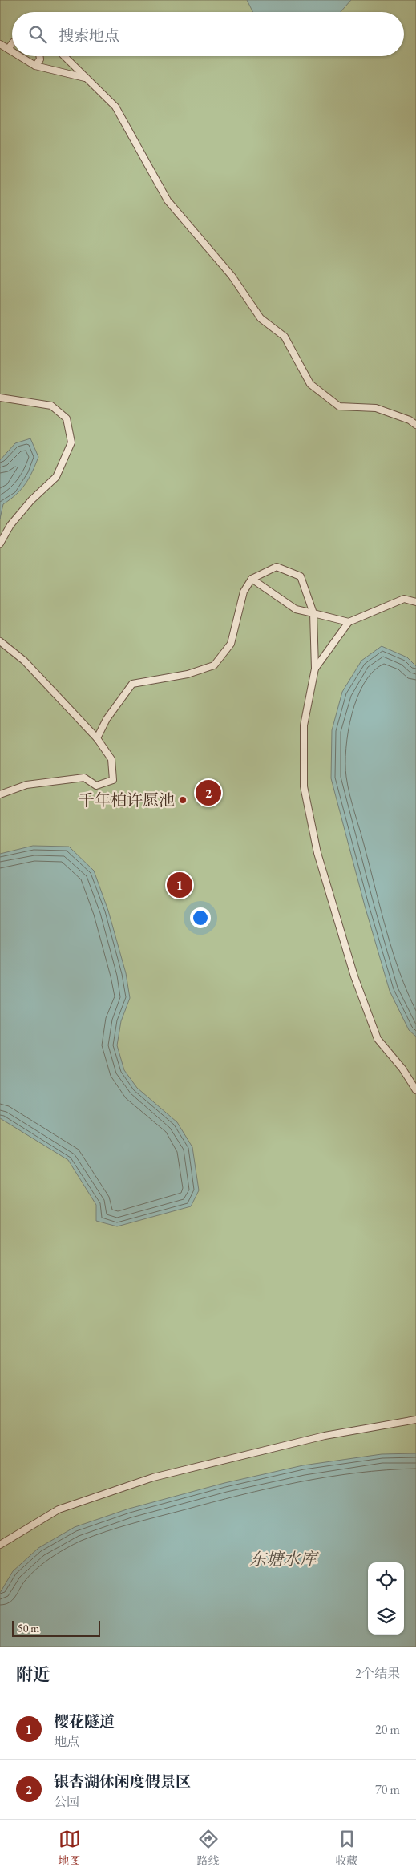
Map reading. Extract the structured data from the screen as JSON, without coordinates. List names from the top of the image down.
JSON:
{
  "water": ["东塘水库"],
  "places": ["千年柏许愿池"],
  "scale_bar": "50 m",
  "page": {
    "search": "搜索地点",
    "pins": ["2", "1"],
    "scale": "50 m",
    "heading": ["附近", "2个结果"],
    "list": [
      {
        "mark": "1",
        "name": "樱花隧道",
        "note": "地点",
        "value": "20 m"
      },
      {
        "mark": "2",
        "name": "银杏湖休闲度假景区",
        "note": "公园",
        "value": "70 m"
      }
    ],
    "nav": ["地图", "路线", "收藏"]
  }
}
